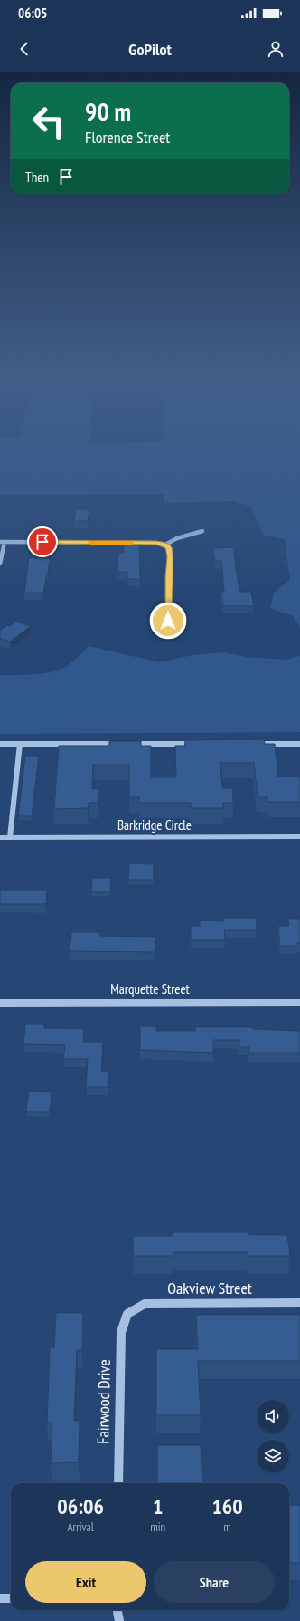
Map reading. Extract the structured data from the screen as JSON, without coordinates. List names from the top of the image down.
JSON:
{
  "streets": {
    "street": [
      "Barkridge Circle",
      "Marquette Street",
      "Oakview Street",
      "Fairwood Drive"
    ]
  },
  "crossings": [
    ["Oakview Street", "Fairwood Drive"]
  ],
  "page": {
    "status": "06:05",
    "header": "GoPilot",
    "turn": ["90 m", "Florence Street"],
    "then": "Then",
    "eta": [
      "06:06",
      "Arrival",
      "1",
      "min",
      "160",
      "m"
    ],
    "buttons": ["Exit", "Share"]
  }
}
